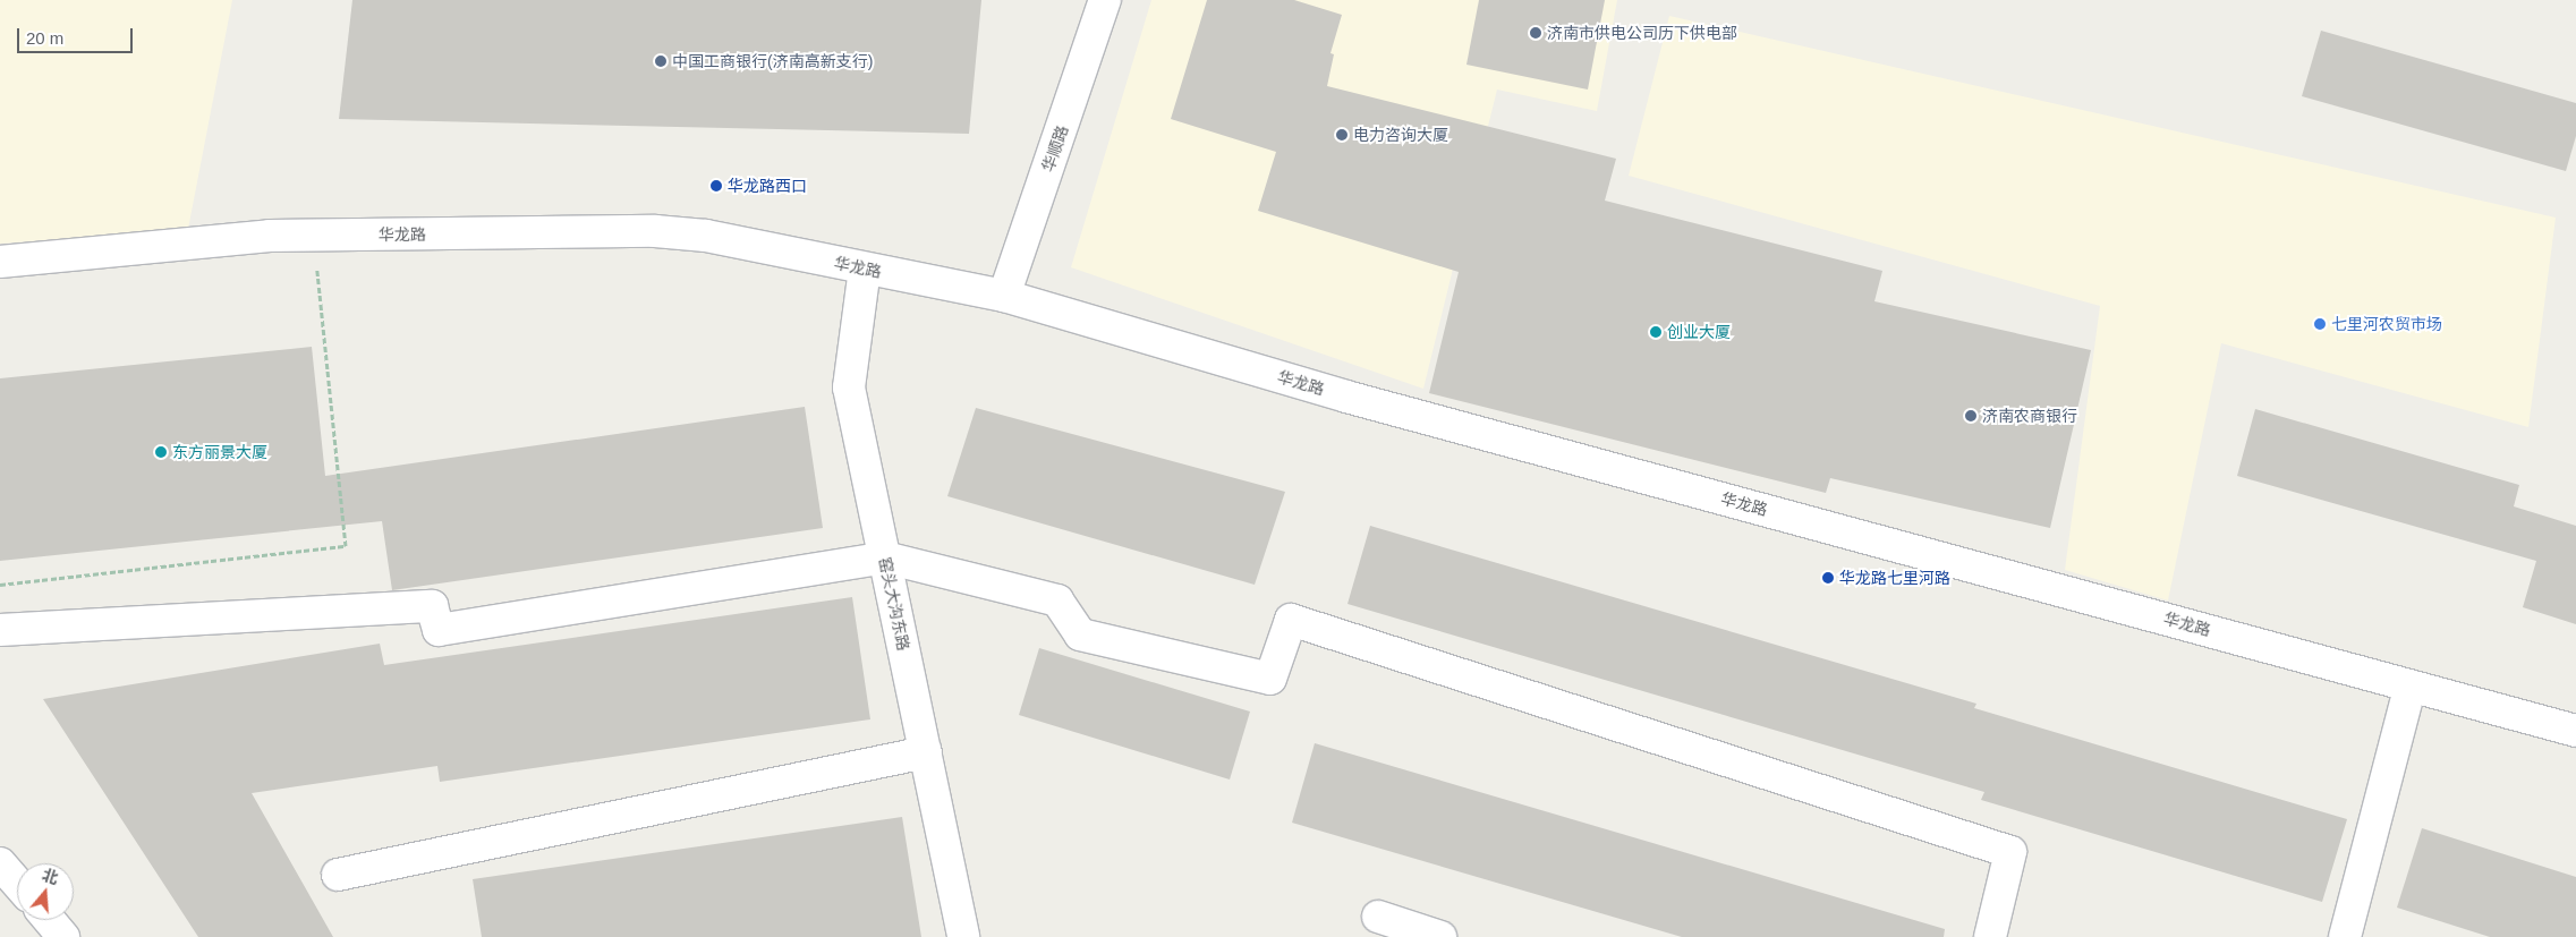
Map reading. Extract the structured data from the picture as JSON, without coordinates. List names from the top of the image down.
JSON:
{
  "streets": {
    "street": ["华顺路", "华龙路", "窑头大沟东路"]
  },
  "crossings": [
    ["华顺路", "华龙路"],
    ["华龙路", "窑头大沟东路"]
  ],
  "places": [
    "济南市供电公司历下供电部",
    "中国工商银行(济南高新支行)",
    "电力咨询大厦",
    "华龙路西口",
    "七里河农贸市场",
    "创业大厦",
    "济南农商银行",
    "东方丽景大厦",
    "华龙路七里河路"
  ],
  "scale_bar": "20 m",
  "north": "top"
}
